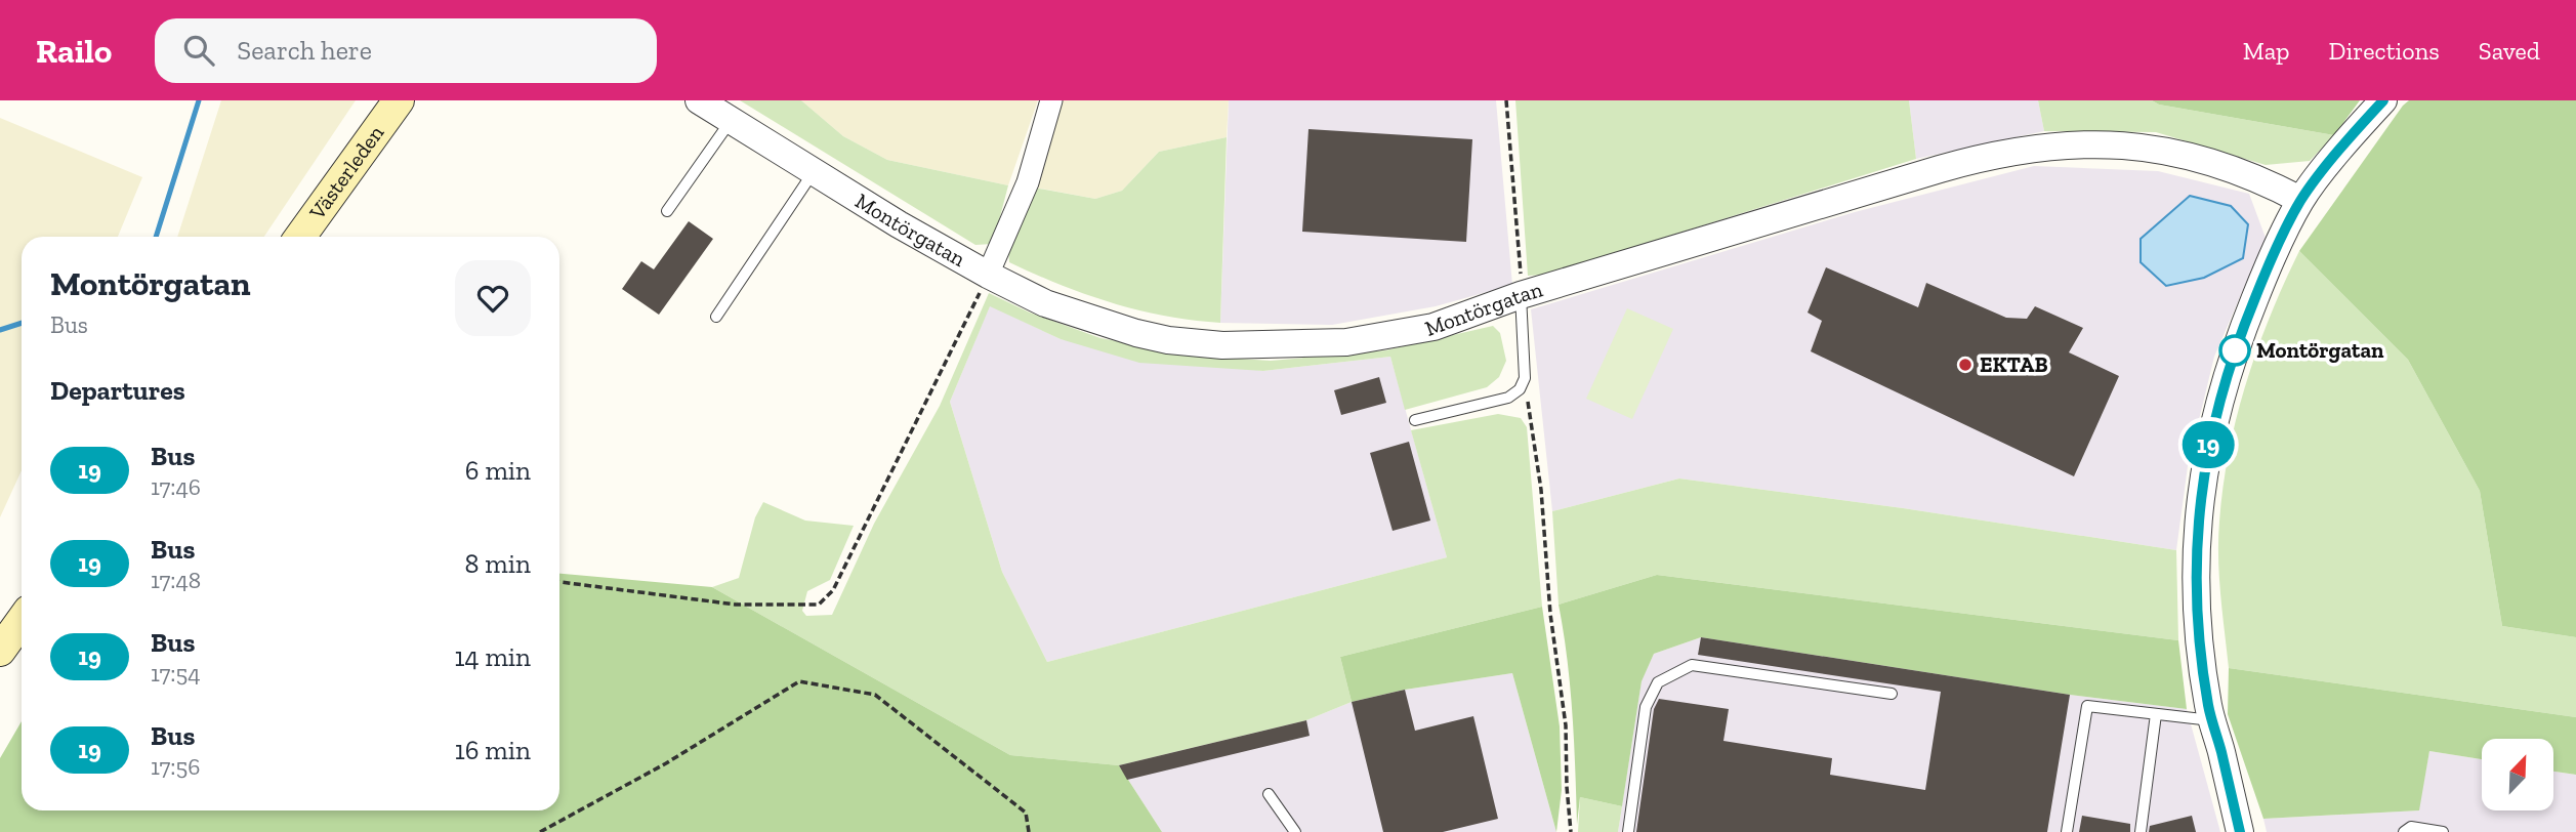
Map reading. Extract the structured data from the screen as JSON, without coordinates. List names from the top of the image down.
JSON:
{
  "streets": {
    "main road": ["Västerleden"],
    "street": ["Montörgatan"]
  },
  "places": ["Montörgatan", "EKTAB"],
  "lines": ["bus line 19"],
  "north": "top right",
  "page": {
    "header": "Railo",
    "search": "Search here",
    "nav": ["Map", "Directions", "Saved"],
    "on_map": "19",
    "heading": [
      ["Montörgatan", "Bus"],
      "Departures"
    ],
    "list": [
      {
        "mark": "19",
        "name": "Bus",
        "note": "17:46",
        "value": "6 min"
      },
      {
        "mark": "19",
        "name": "Bus",
        "note": "17:48",
        "value": "8 min"
      },
      {
        "mark": "19",
        "name": "Bus",
        "note": "17:54",
        "value": "14 min"
      },
      {
        "mark": "19",
        "name": "Bus",
        "note": "17:56",
        "value": "16 min"
      }
    ]
  }
}
